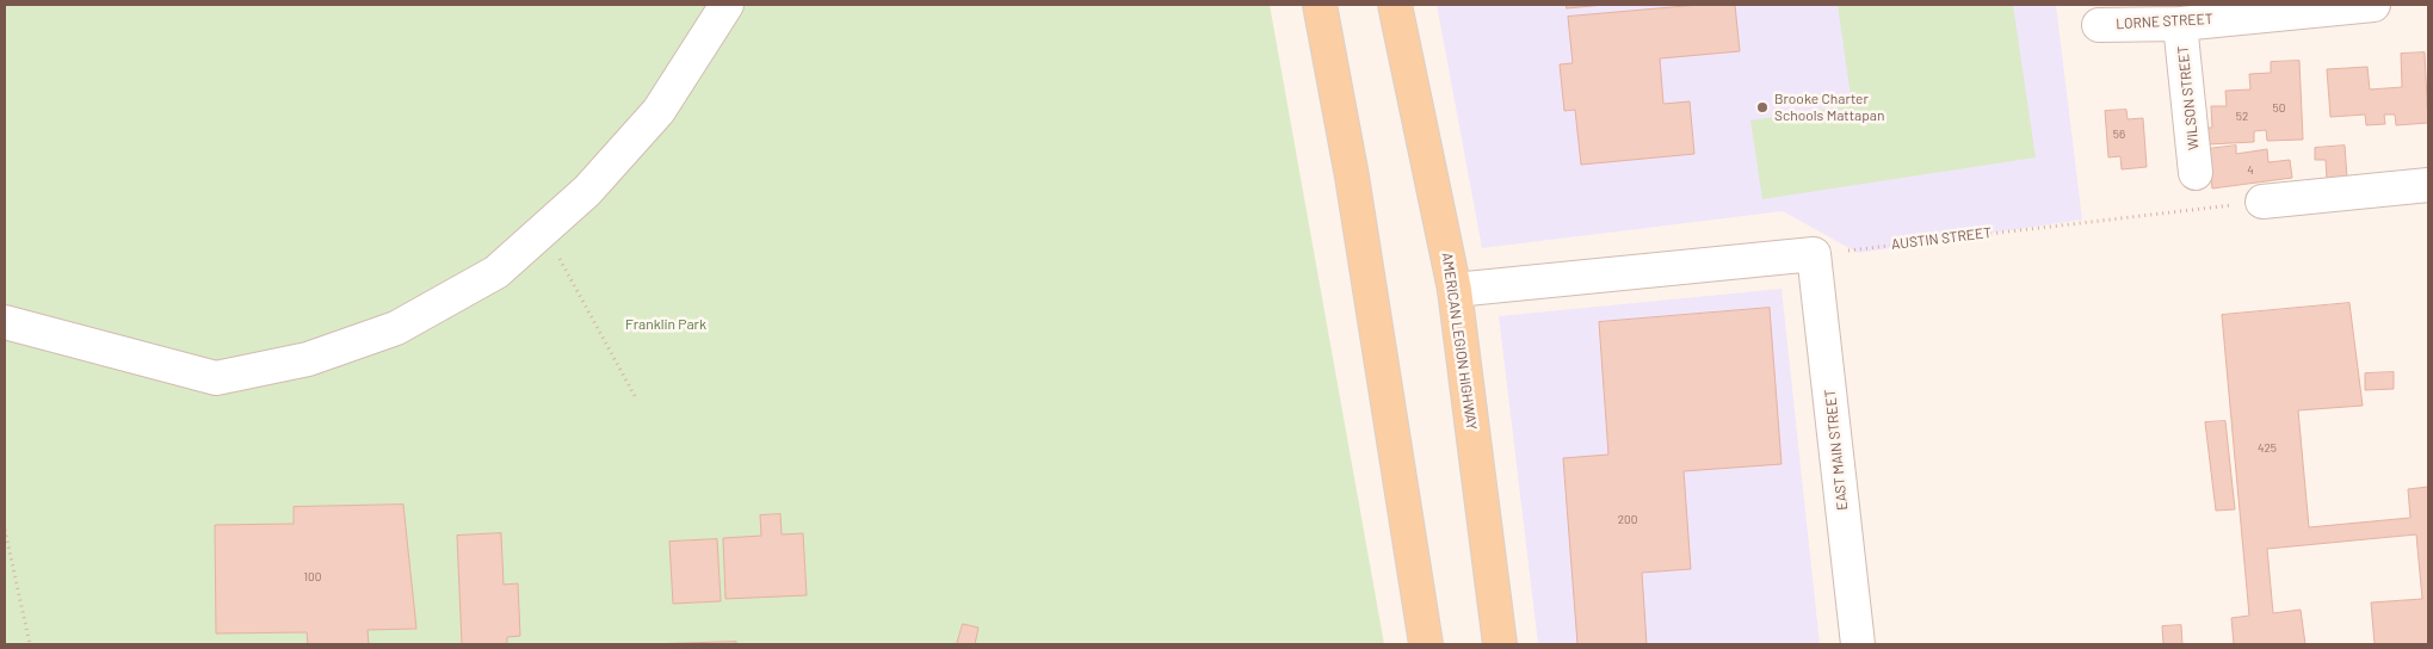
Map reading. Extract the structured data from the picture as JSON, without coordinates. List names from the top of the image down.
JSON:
{
  "streets": {
    "main road": ["AMERICAN LEGION HIGHWAY"],
    "street": ["LORNE STREET", "WILSON STREET", "EAST MAIN STREET"],
    "path": ["AUSTIN STREET"]
  },
  "crossings": [
    ["LORNE STREET", "WILSON STREET"],
    ["AUSTIN STREET", "EAST MAIN STREET"]
  ],
  "parks": ["Franklin Park"],
  "places": ["Brooke Charter Schools Mattapan"],
  "house_numbers": [
    "50",
    "52",
    "56",
    "4",
    "425",
    "200",
    "100"
  ]
}
